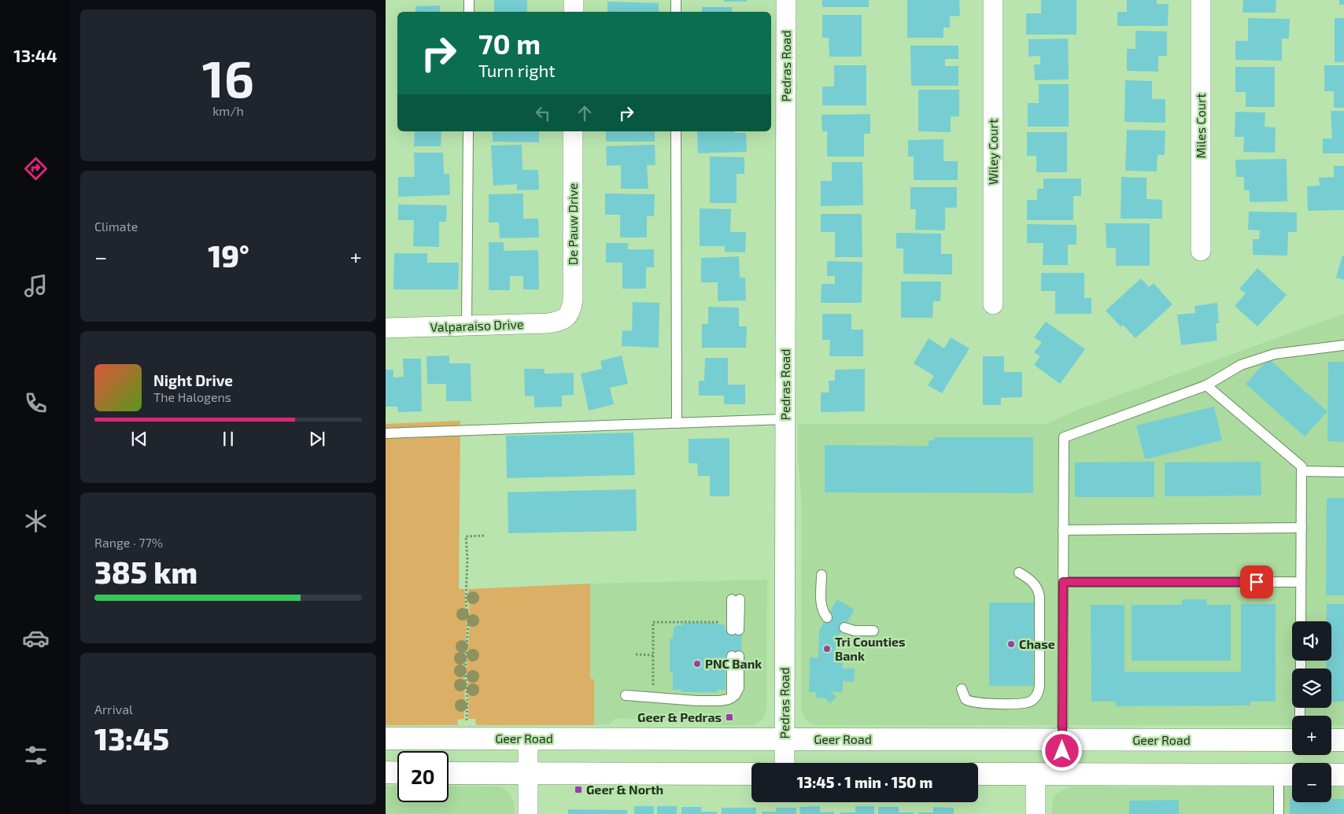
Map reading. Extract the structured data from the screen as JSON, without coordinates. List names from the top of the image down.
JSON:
{
  "streets": {
    "main road": ["Geer Road"],
    "street": [
      "Pedras Road",
      "Miles Court",
      "Wiley Court",
      "De Pauw Drive",
      "Valparaiso Drive"
    ]
  },
  "crossings": [
    ["Pedras Road", "Geer Road"],
    ["De Pauw Drive", "Valparaiso Drive"]
  ],
  "places": {
    "other": ["Chase", "Tri Counties Bank", "PNC Bank"],
    "transit": ["Geer & Pedras", "Geer & North"]
  },
  "page": {
    "tabs": "13:44",
    "tile": [
      ["16", "km/h"],
      "Climate",
      ["Range · 77%", "385 km"],
      ["Arrival", "13:45"]
    ],
    "turn": ["70 m", "Turn right"],
    "heat": ["−", "19°", "+"],
    "song": ["Night Drive", "The Halogens"],
    "map_buttons": ["+", "−"],
    "limit": "20",
    "trip": "13:45 · 1 min · 150 m"
  }
}
